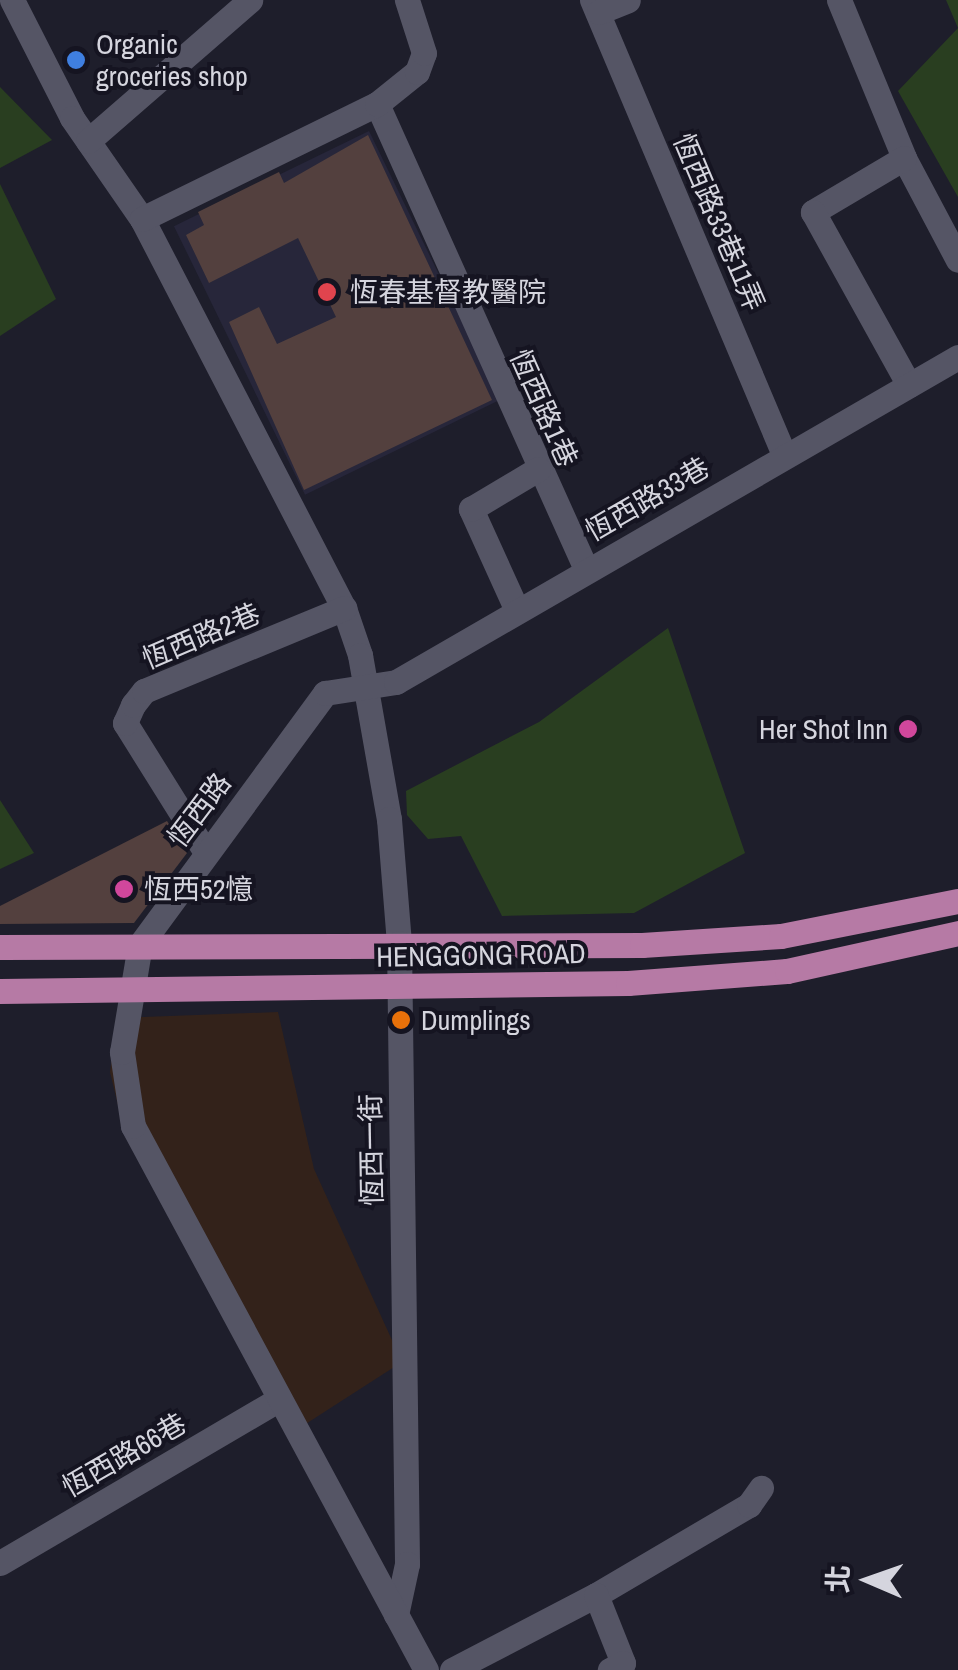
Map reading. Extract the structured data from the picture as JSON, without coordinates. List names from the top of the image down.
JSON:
{
  "streets": {
    "main road": ["HENGGONG ROAD"],
    "street": [
      "恆西路33巷11弄",
      "恆西路1巷",
      "恆西路33巷",
      "恆西路2巷",
      "恆西路",
      "恆西一街",
      "恆西路66巷"
    ]
  },
  "crossings": [
    ["恆西路33巷11弄", "恆西路33巷"],
    ["恆西路1巷", "恆西路33巷"],
    ["恆西路33巷", "恆西路"],
    ["恆西路33巷", "恆西一街"],
    ["恆西路2巷", "恆西路"],
    ["恆西路", "HENGGONG ROAD"],
    ["恆西路", "恆西一街"],
    ["恆西路", "恆西路66巷"],
    ["HENGGONG ROAD", "恆西一街"]
  ],
  "places": [
    "Organic groceries shop",
    "恆春基督教醫院",
    "Her Shot Inn",
    "恆西52憶",
    "Dumplings"
  ],
  "north": "left"
}
